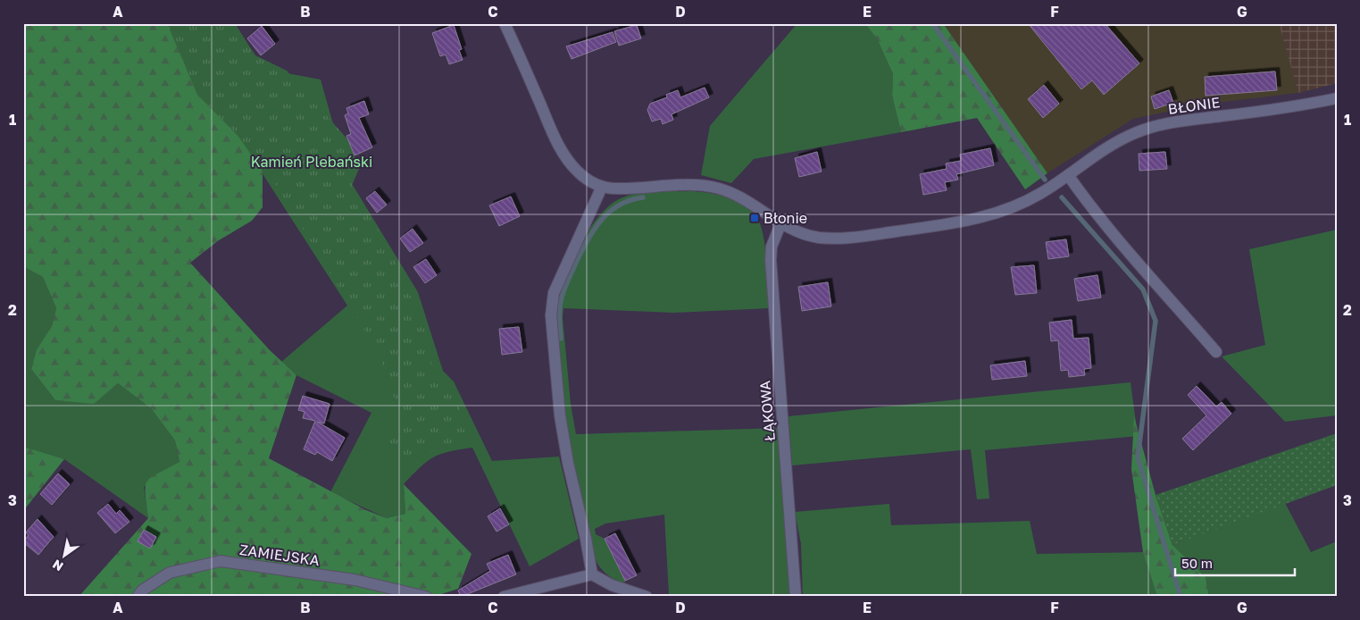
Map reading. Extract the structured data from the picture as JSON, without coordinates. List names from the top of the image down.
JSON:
{
  "streets": {
    "street": ["BŁONIE", "ŁĄKOWA", "ZAMIEJSKA"]
  },
  "crossings": [
    ["BŁONIE", "ŁĄKOWA"]
  ],
  "parks": ["Kamień Plebański"],
  "places": {
    "transit": ["Błonie"]
  },
  "scale_bar": "50 m",
  "north": "bottom left",
  "grid": {
    "columns": [
      "A",
      "B",
      "C",
      "D",
      "E",
      "F",
      "G"
    ],
    "rows": ["1", "2", "3"]
  }
}
